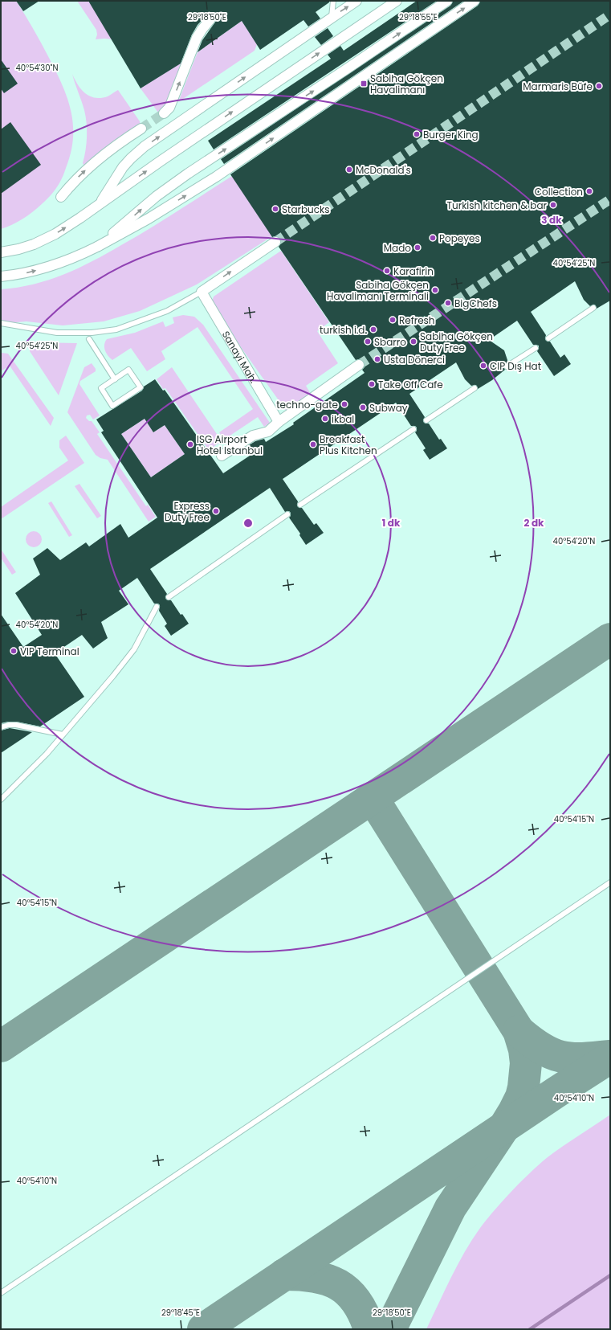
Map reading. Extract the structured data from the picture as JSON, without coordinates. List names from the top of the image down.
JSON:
{
  "streets": {
    "street": ["Sanayi Mah."]
  },
  "places": {
    "transit": ["Sabiha Gökçen Havalimanı"],
    "other": [
      "Marmaris Büfe",
      "Burger King",
      "McDonald's",
      "Collection",
      "Turkish kitchen & bar",
      "Starbucks",
      "Popeyes",
      "Mado",
      "Karafirin",
      "Sabiha Gökçen Havalimanı Terminali",
      "BigChefs",
      "Refresh",
      "turkish i.d.",
      "Sbarro",
      "Sabiha Gökçen Duty Free",
      "Usta Dönerci",
      "CIP Dış Hat",
      "Take Off Cafe",
      "techno-gate",
      "Subway",
      "ikbal",
      "ISG Airport Hotel Istanbul",
      "Breakfast Plus Kitchen",
      "Express Duty Free",
      "VIP Terminal"
    ]
  },
  "coordinates": [
    "29°18'50\"E",
    "29°18'55\"E",
    "40°54'30\"N",
    "40°54'25\"N",
    "40°54'20\"N",
    "40°54'15\"N",
    "40°54'10\"N",
    "29°18'45\"E"
  ],
  "rings": ["3 dk", "1 dk", "2 dk"]
}
